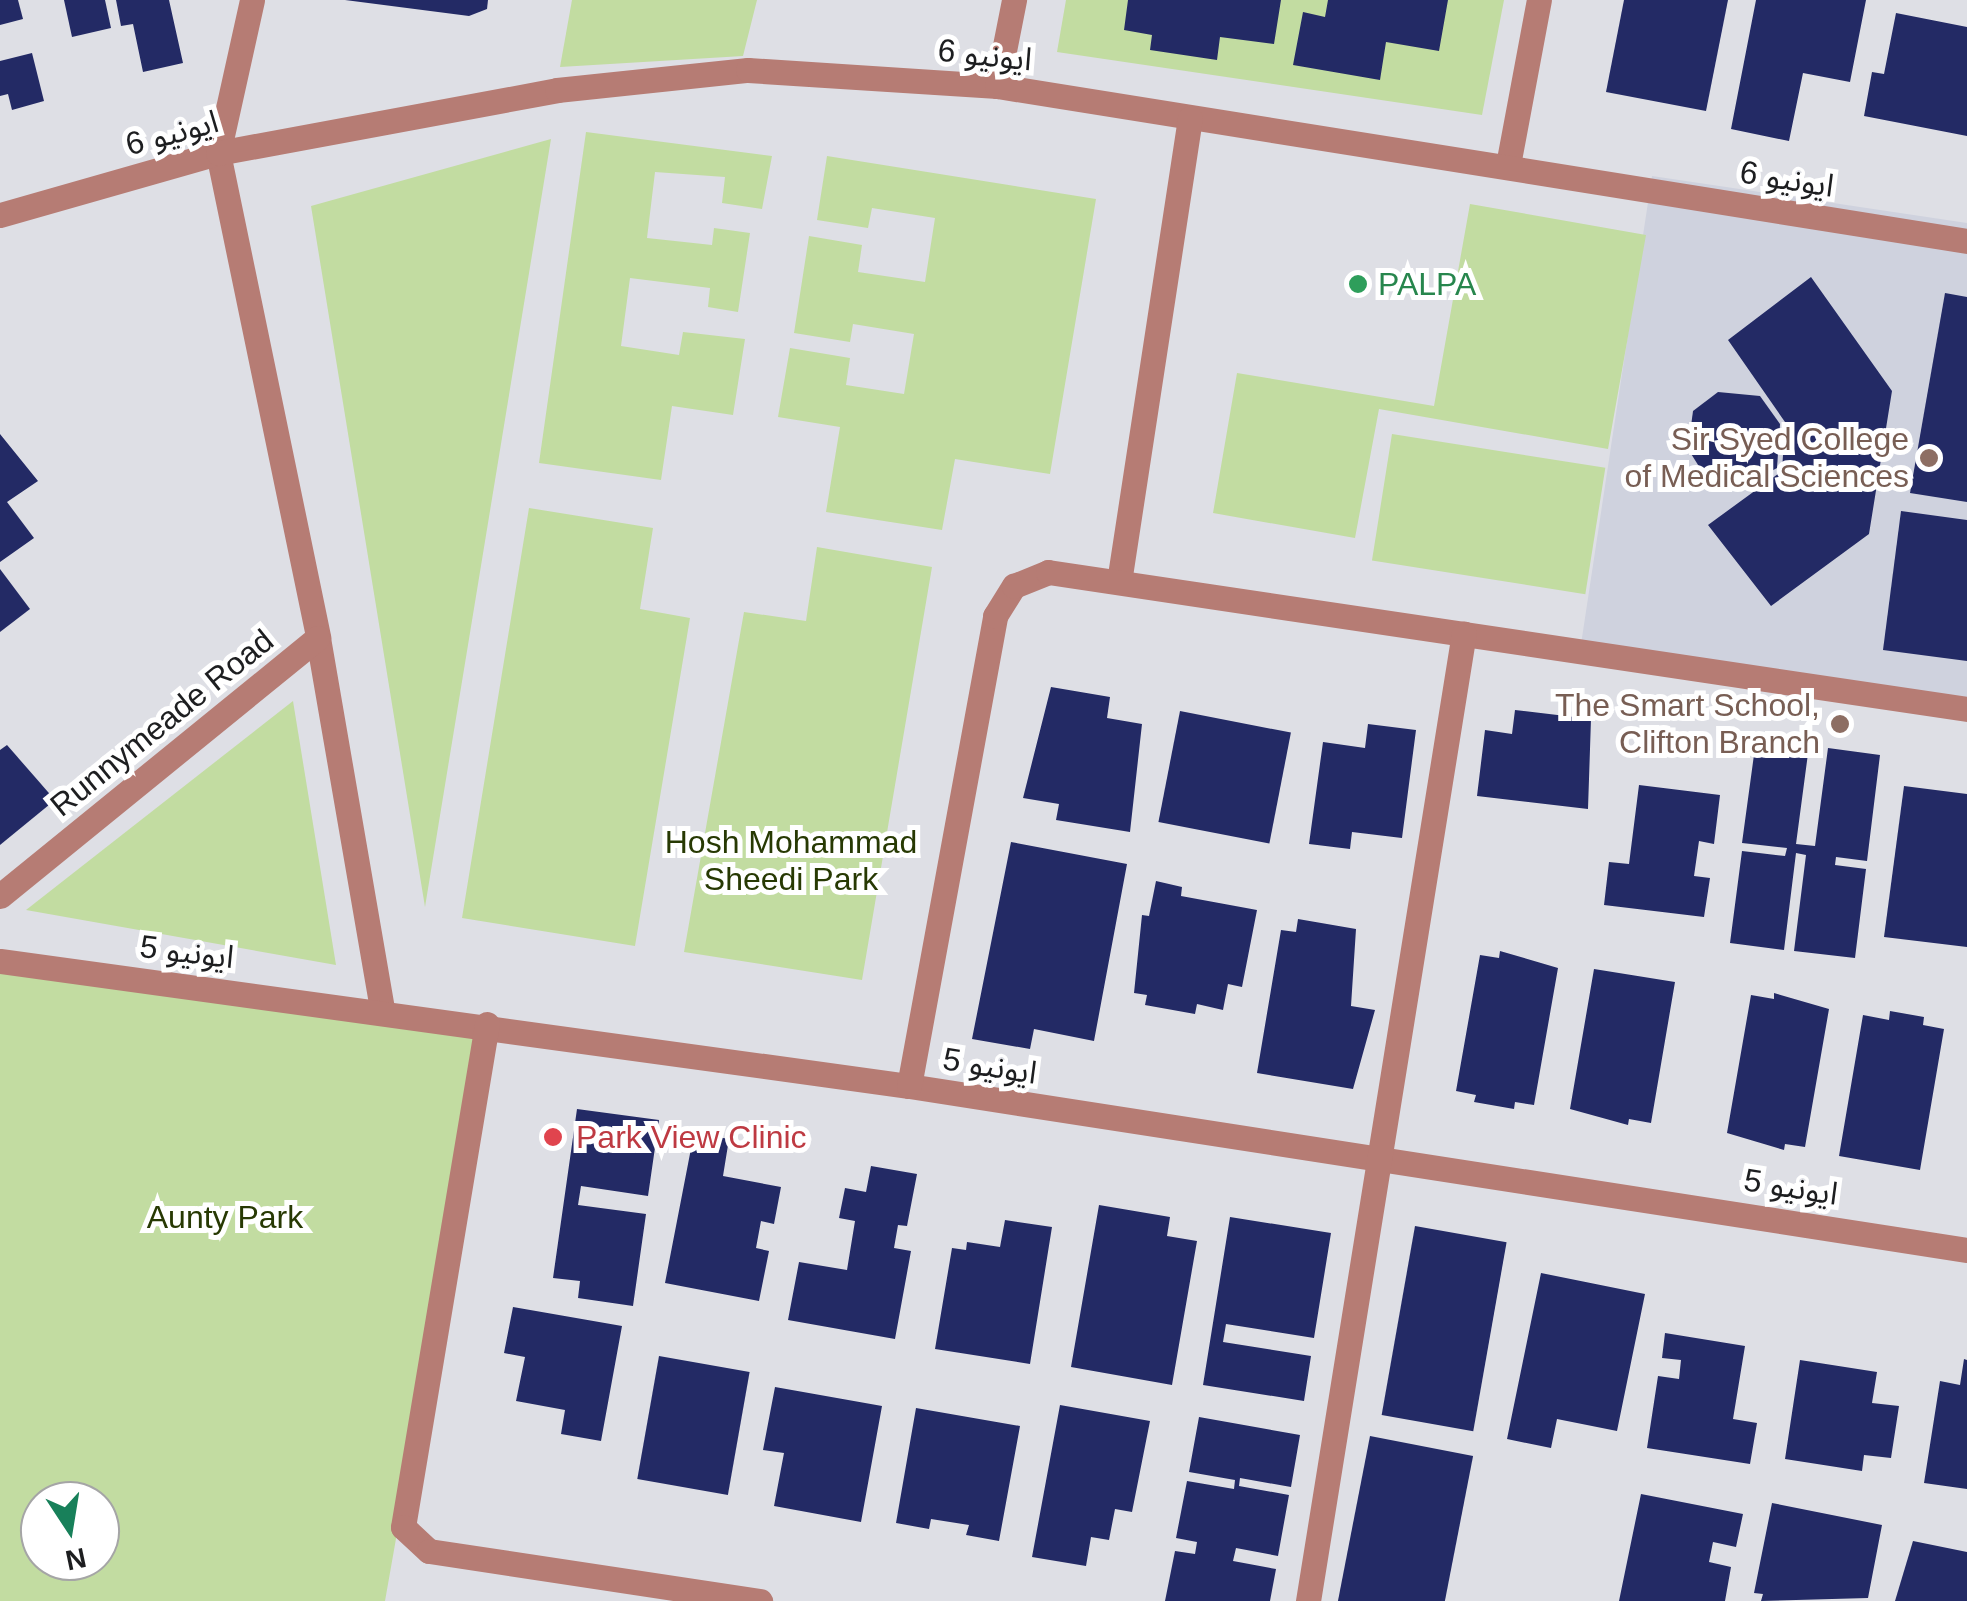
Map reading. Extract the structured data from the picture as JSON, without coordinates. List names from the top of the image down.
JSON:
{
  "streets": {
    "street": ["ایونیو 6", "Runnymeade Road", "ایونیو 5"]
  },
  "parks": ["Hosh Mohammad Sheedi Park", "Aunty Park"],
  "places": [
    "PALPA",
    "Sir Syed College of Medical Sciences",
    "The Smart School, Clifton Branch",
    "Park View Clinic"
  ],
  "north": "bottom"
}
